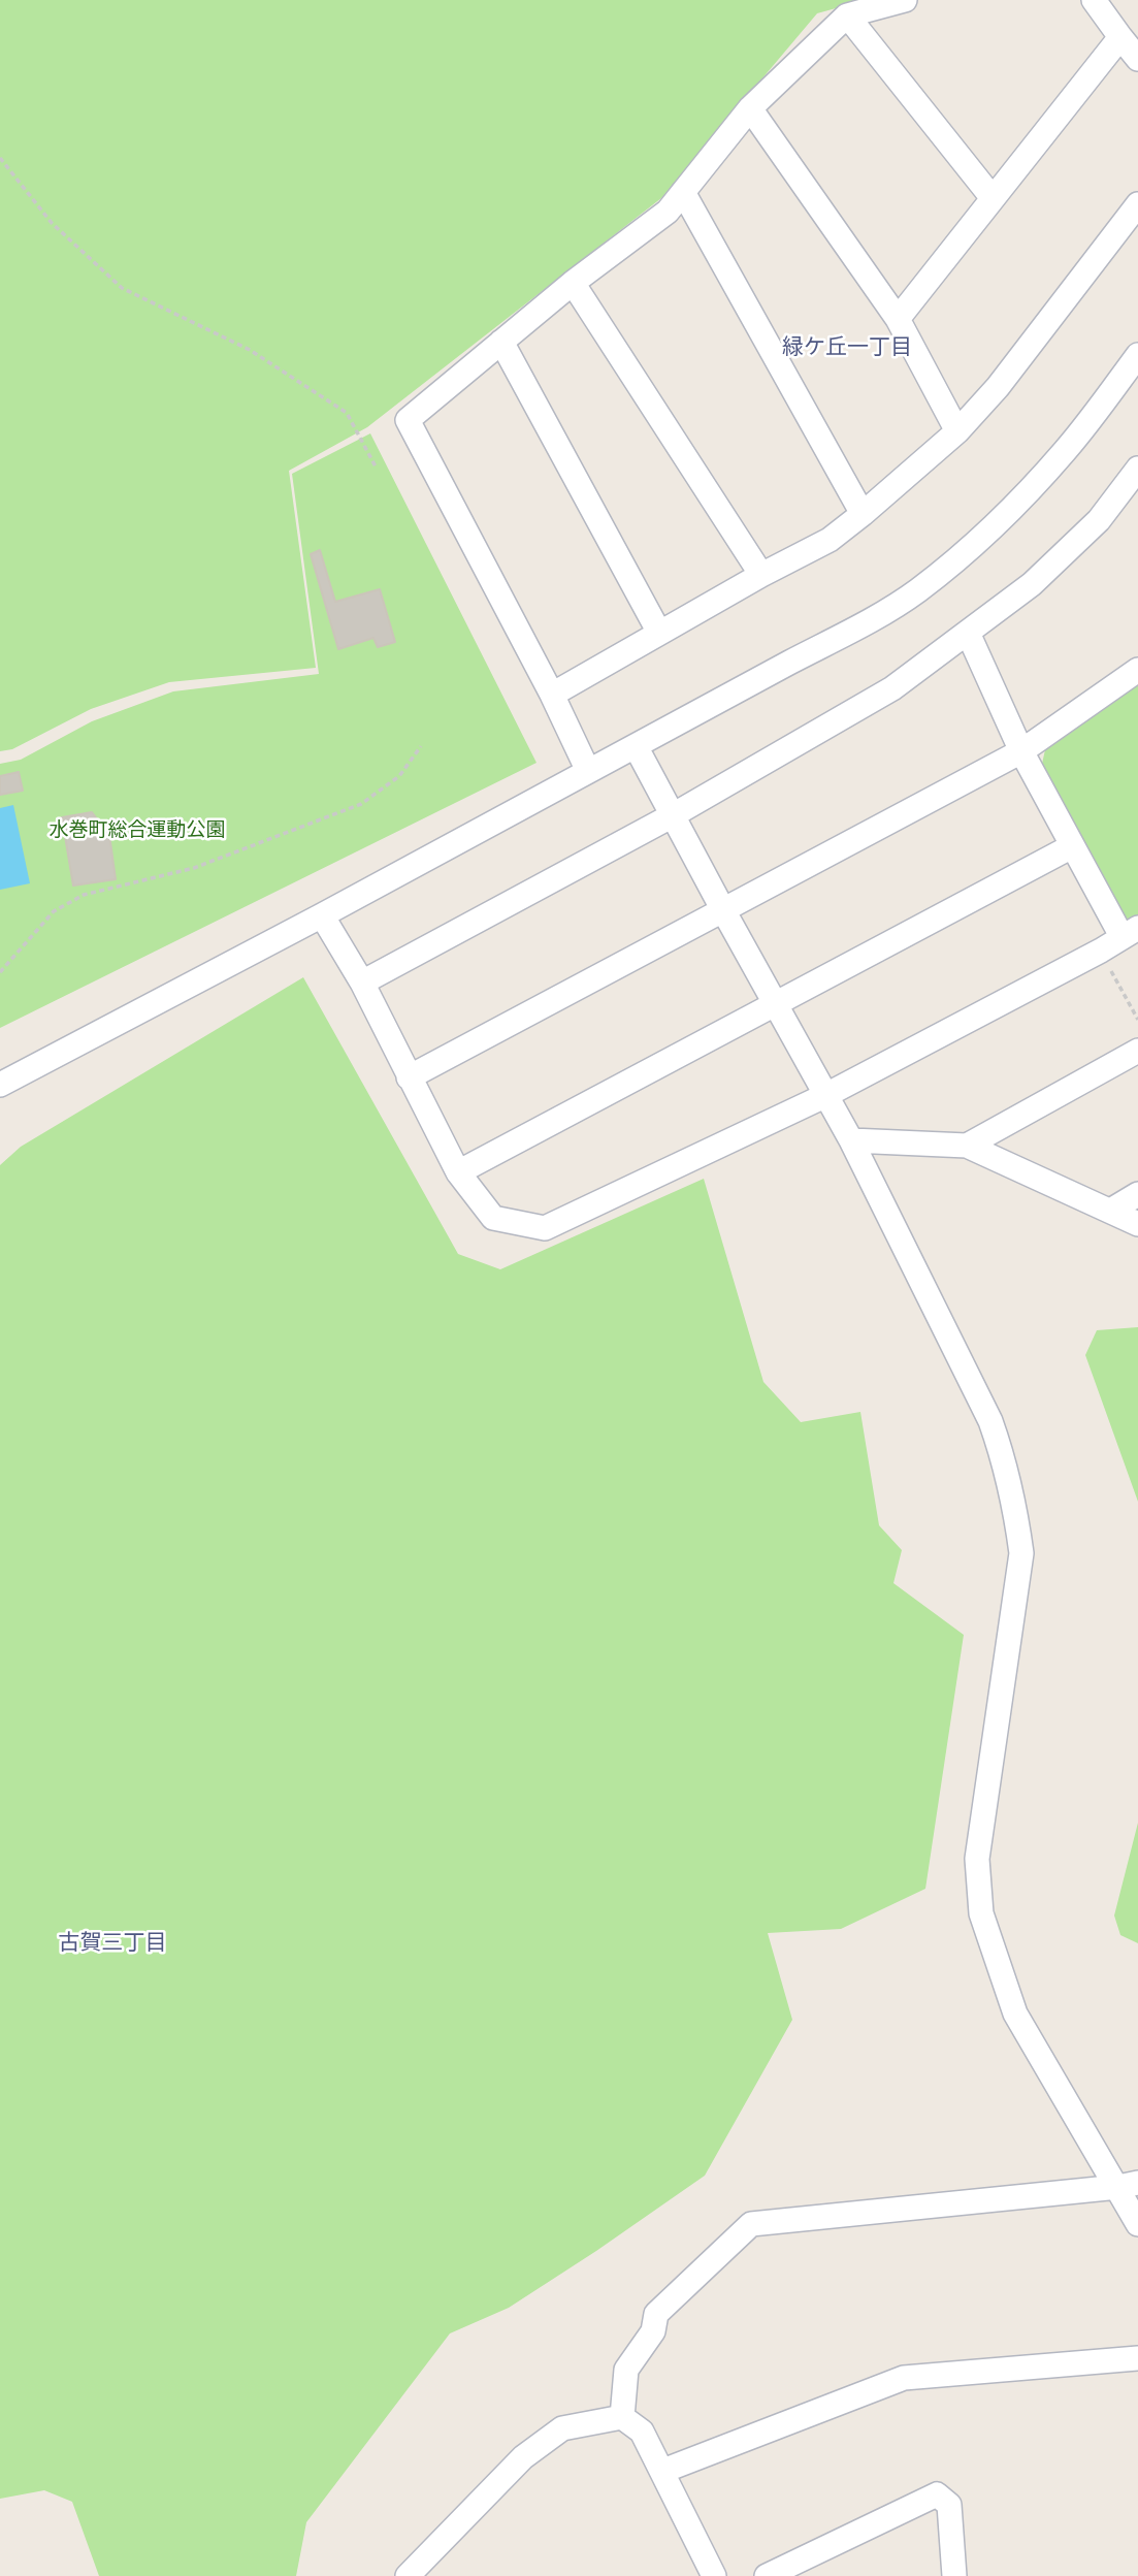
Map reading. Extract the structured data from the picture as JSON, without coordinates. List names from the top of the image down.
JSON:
{
  "districts": ["緑ケ丘一丁目", "古賀三丁目"],
  "parks": ["水巻町総合運動公園"]
}
